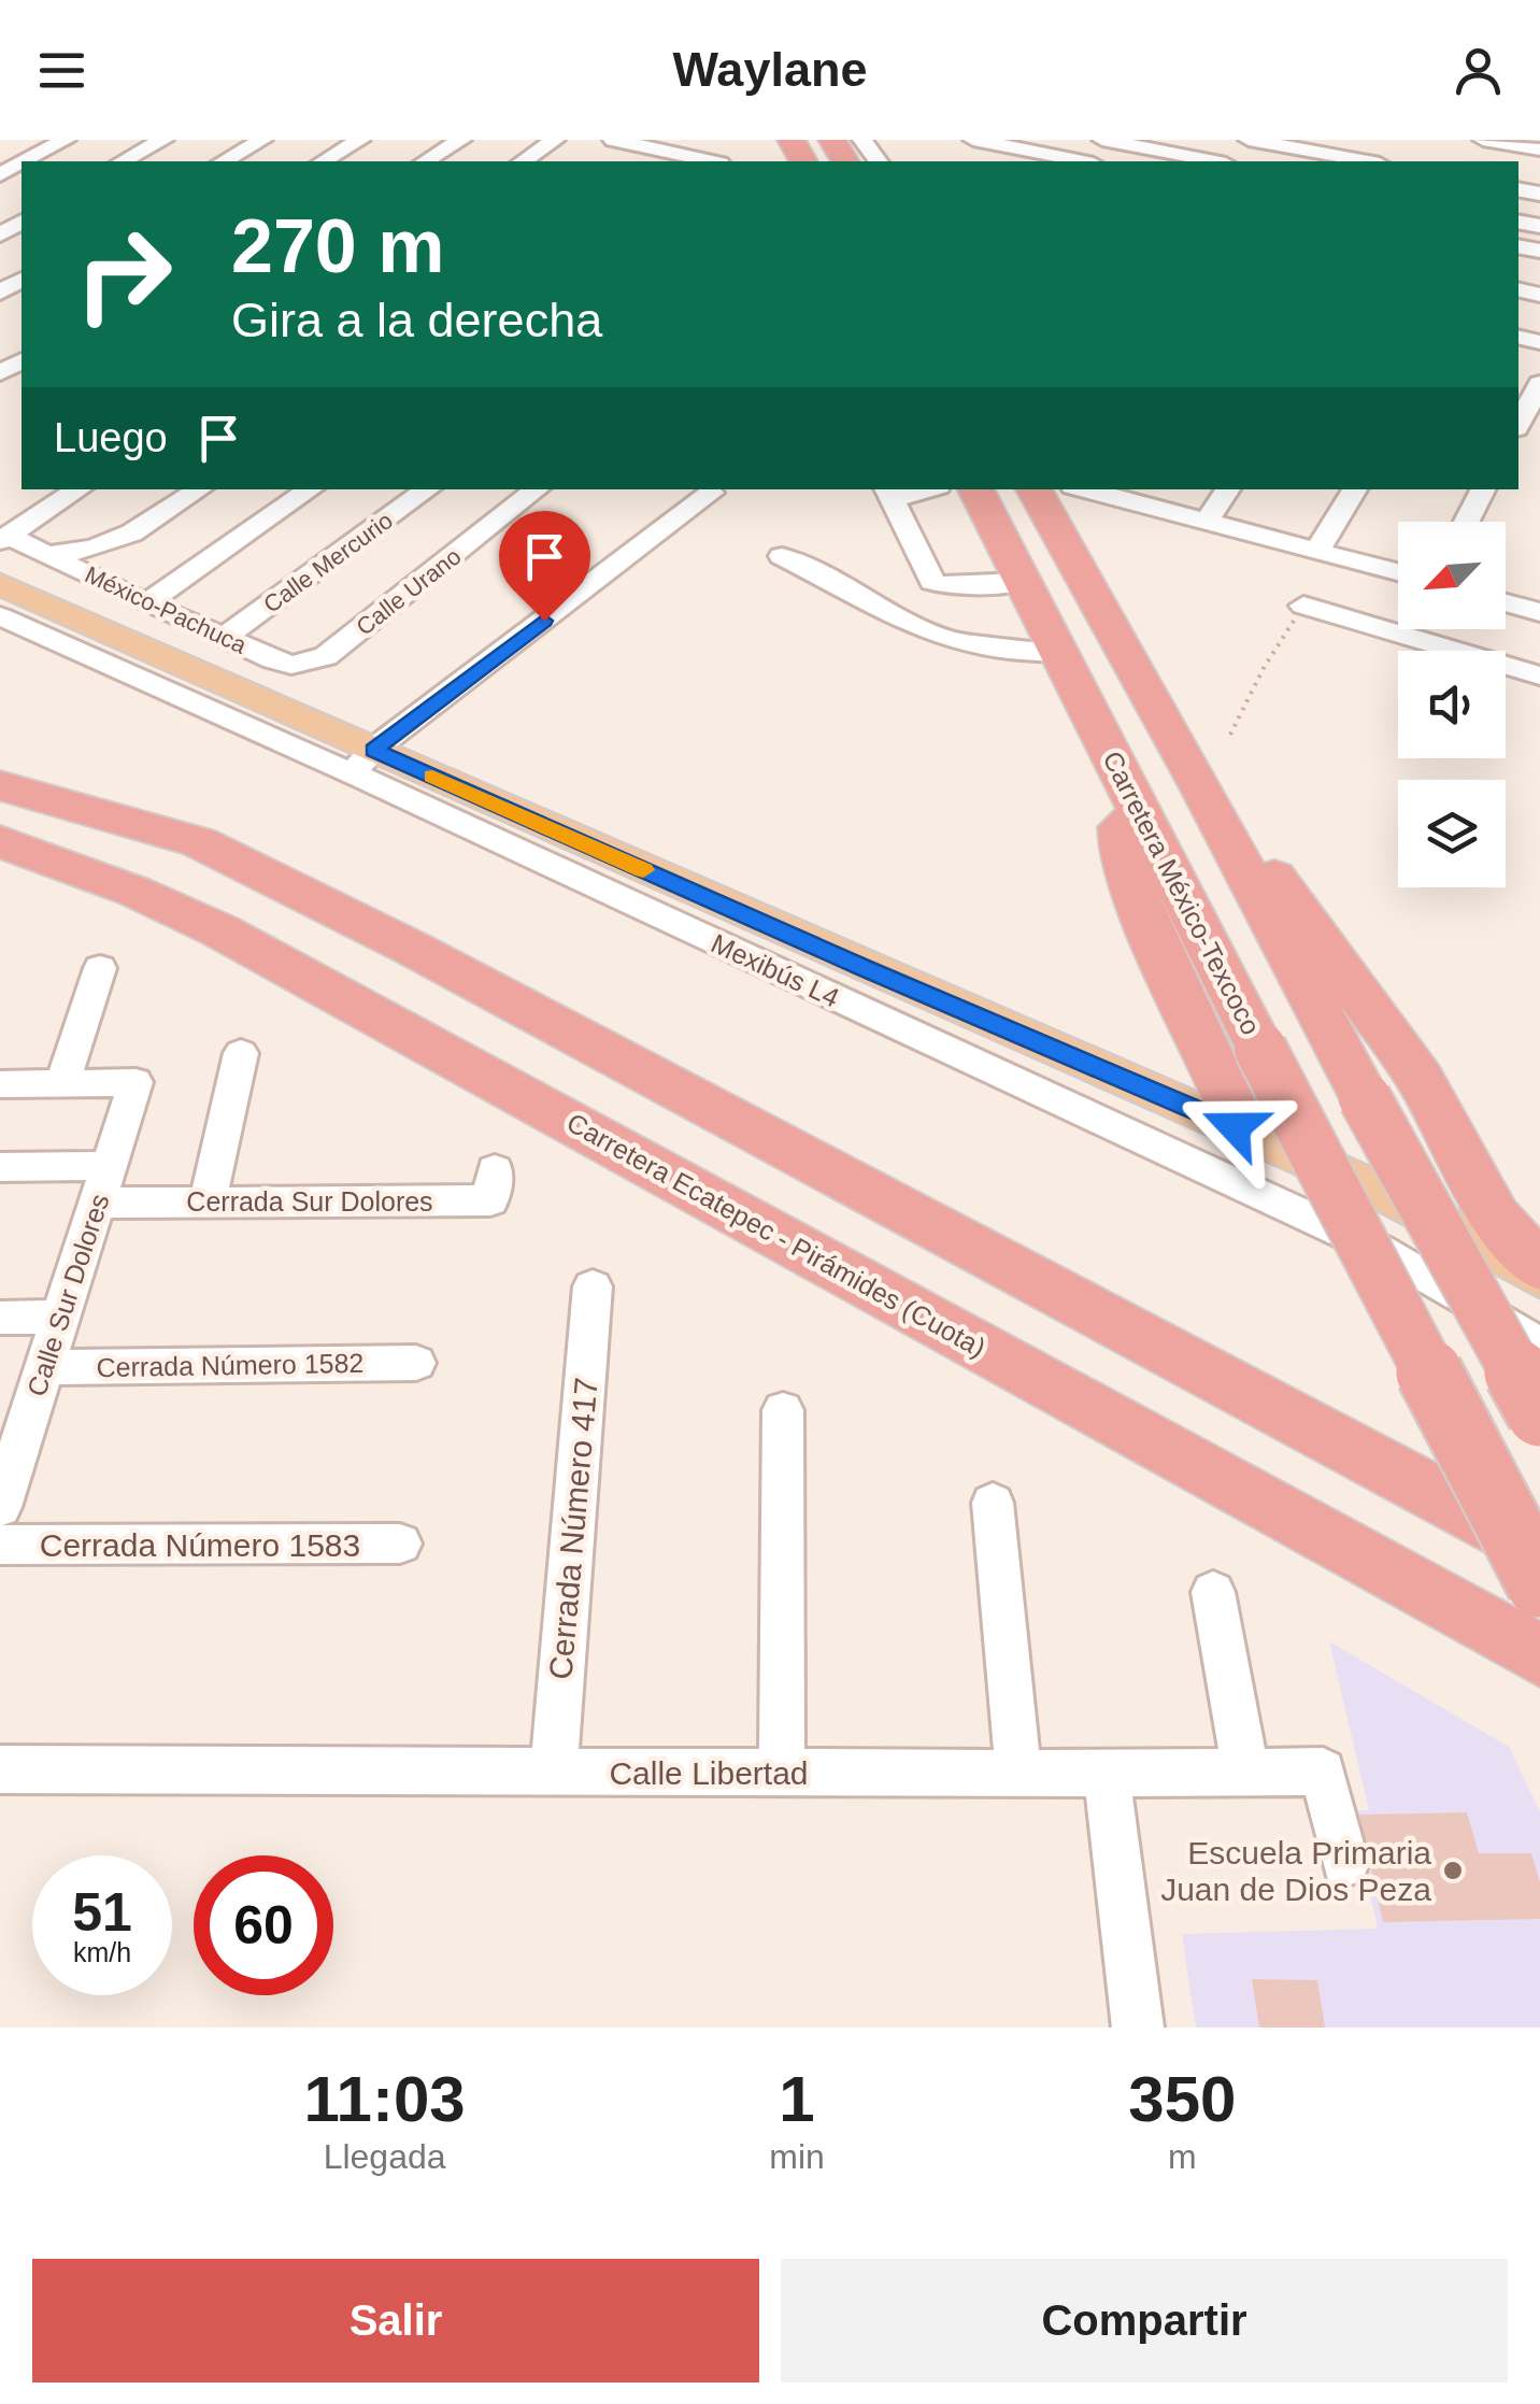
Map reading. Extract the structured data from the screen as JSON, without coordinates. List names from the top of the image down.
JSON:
{
  "streets": {
    "highway": ["Carretera México-Texcoco", "Carretera Ecatepec - Pirámides (Cuota)"],
    "street": [
      "Calle Mercurio",
      "Calle Urano",
      "México-Pachuca",
      "Mexibús L4",
      "Cerrada Sur Dolores",
      "Calle Sur Dolores",
      "Cerrada Número 1582",
      "Cerrada Número 417",
      "Cerrada Número 1583",
      "Calle Libertad"
    ]
  },
  "crossings": [
    ["Calle Mercurio", "México-Pachuca"],
    ["Calle Urano", "México-Pachuca"],
    ["Cerrada Sur Dolores", "Calle Sur Dolores"],
    ["Calle Sur Dolores", "Cerrada Número 1582"],
    ["Cerrada Número 417", "Calle Libertad"]
  ],
  "places": ["Escuela Primaria Juan de Dios Peza"],
  "north": "bottom left",
  "page": {
    "header": "Waylane",
    "turn": ["270 m", "Gira a la derecha"],
    "then": "Luego",
    "speed": "51 km/h",
    "limit": "60",
    "eta": [
      "11:03",
      "Llegada",
      "1",
      "min",
      "350",
      "m"
    ],
    "buttons": ["Salir", "Compartir"]
  }
}
